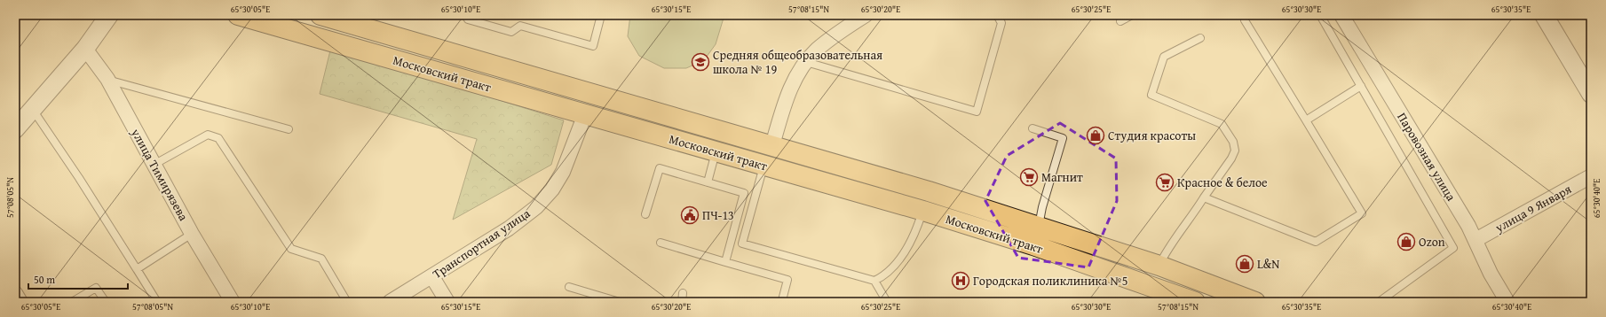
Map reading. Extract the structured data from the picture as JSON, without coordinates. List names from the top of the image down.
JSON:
{
  "streets": {
    "main road": ["Московский тракт"],
    "street": [
      "Паровозная улица",
      "улица Тимирязева",
      "улица 9 Января",
      "Транспортная улица"
    ]
  },
  "crossings": [
    ["Московский тракт", "Транспортная улица"],
    ["Паровозная улица", "улица 9 Января"]
  ],
  "places": {
    "school or university": ["Средняя общеобразовательная школа № 19"],
    "shop": ["Студия красоты", "Ozon", "L&N"],
    "supermarket": ["Магнит", "Красное & белое"],
    "public building": ["ПЧ-13"],
    "hospital": ["Городская поликлиника №5"]
  },
  "scale_bar": "50 m",
  "coordinates": [
    "65°30'05\"E",
    "65°30'10\"E",
    "65°30'15\"E",
    "57°08'15\"N",
    "65°30'20\"E",
    "65°30'25\"E",
    "65°30'30\"E",
    "65°30'35\"E",
    "57°08'05\"N",
    "65°30'40\"E"
  ]
}
